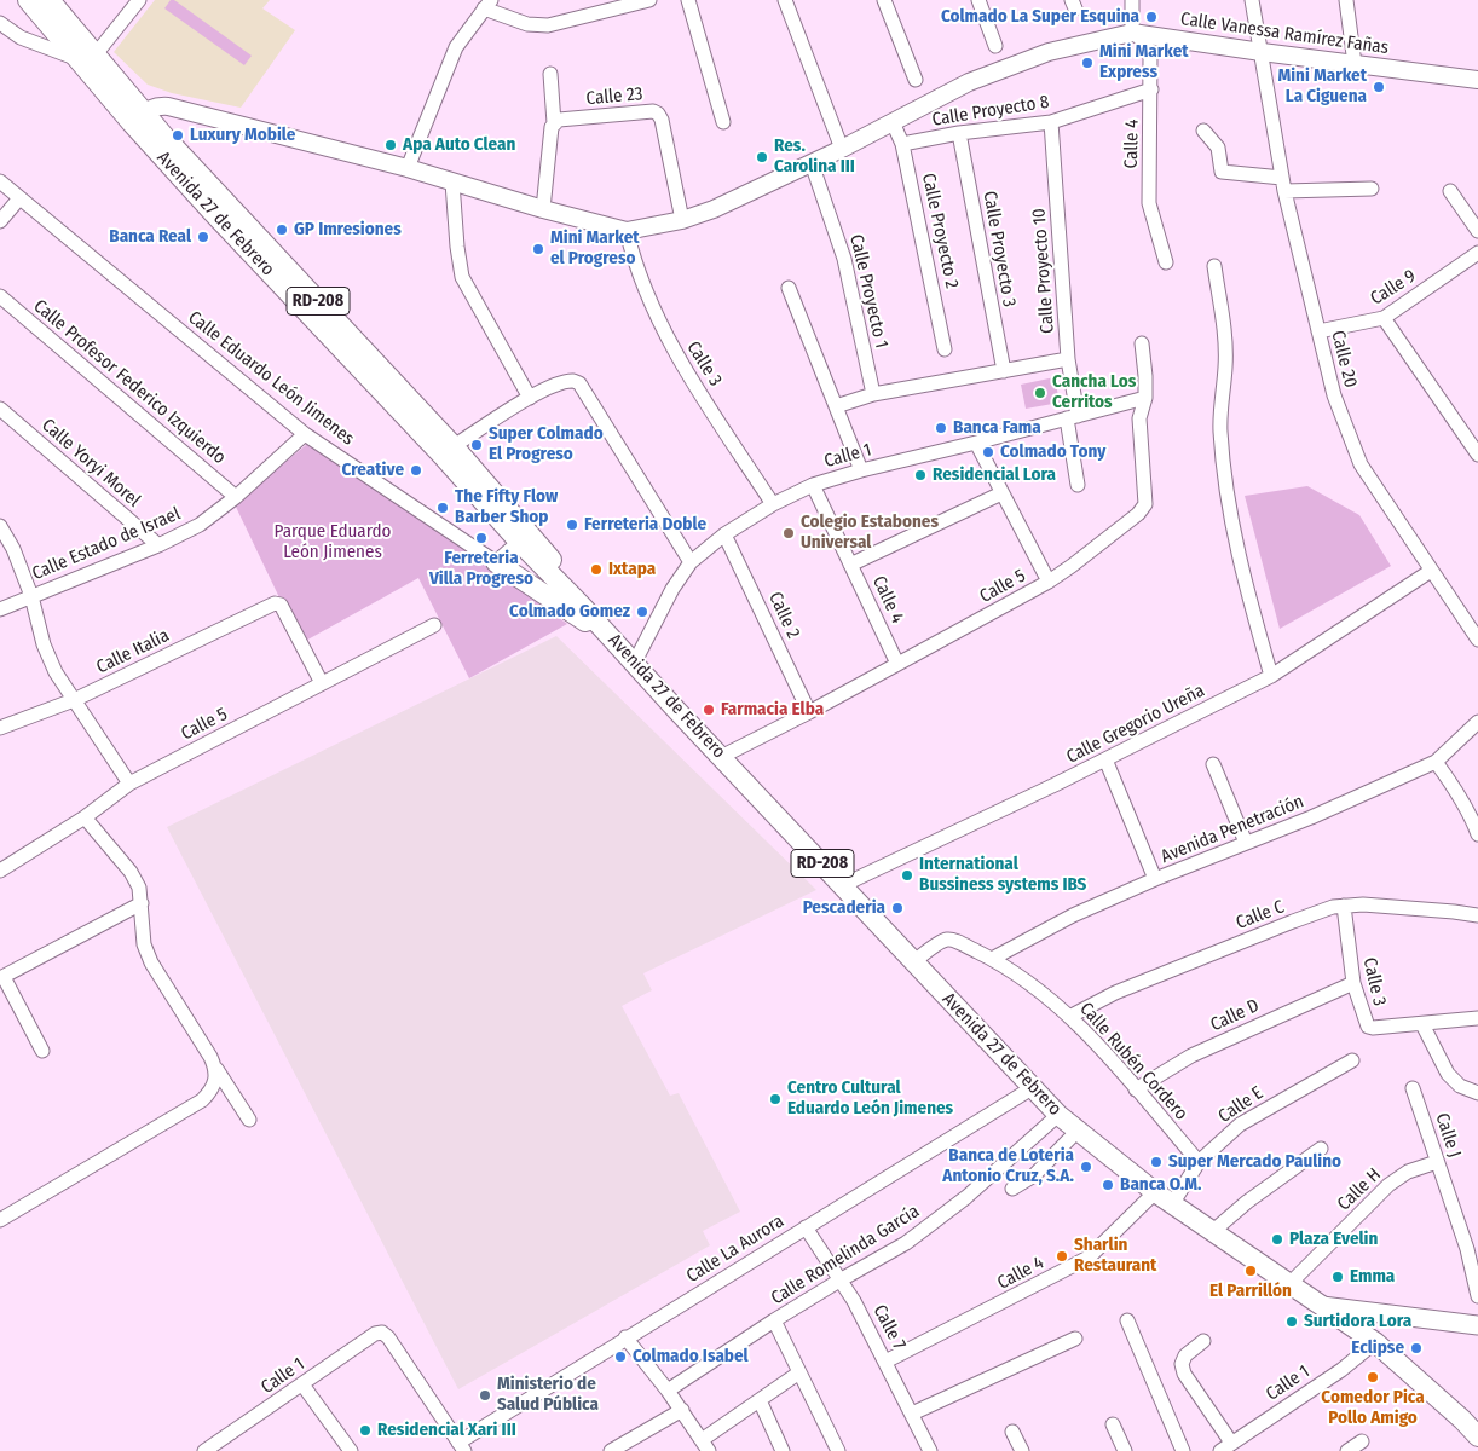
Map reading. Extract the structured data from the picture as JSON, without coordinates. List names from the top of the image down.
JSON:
{
  "streets": {
    "main road": ["Avenida 27 de Febrero", "RD-208"],
    "street": [
      "Calle Vanessa Ramírez Fañas",
      "Calle 23",
      "Calle Proyecto 8",
      "Calle 4",
      "Calle Proyecto 2",
      "Calle Proyecto 3",
      "Calle Proyecto 10",
      "Calle 9",
      "Calle Proyecto 1",
      "Calle 20",
      "Calle 3",
      "Calle Eduardo León Jimenes",
      "Calle Profesor Federico Izquierdo",
      "Calle 1",
      "Calle Yoryi Morel",
      "Calle Estado de Israel",
      "Calle 5",
      "Calle 2",
      "Calle Italia",
      "Calle Gregorio Ureña",
      "Avenida Penetración",
      "Calle C",
      "Calle D",
      "Calle Rubén Cordero",
      "Calle E",
      "Calle J",
      "Calle H",
      "Calle La Aurora",
      "Calle Romelinda García",
      "Calle 7"
    ]
  },
  "crossings": [
    ["Calle Vanessa Ramírez Fañas", "Calle 23"],
    ["Calle Vanessa Ramírez Fañas", "Calle 4"],
    ["Calle Vanessa Ramírez Fañas", "Avenida 27 de Febrero"],
    ["Calle Vanessa Ramírez Fañas", "Calle Proyecto 2"],
    ["Calle Vanessa Ramírez Fañas", "Calle Proyecto 1"],
    ["Calle Vanessa Ramírez Fañas", "Calle 20"],
    ["Calle Vanessa Ramírez Fañas", "Calle 3"],
    ["Calle Proyecto 8", "Calle 4"],
    ["Calle Proyecto 8", "Calle Proyecto 2"],
    ["Calle Proyecto 8", "Calle Proyecto 3"],
    ["Calle Proyecto 8", "Calle Proyecto 10"],
    ["Calle 4", "Avenida 27 de Febrero"],
    ["Calle 4", "Calle 1"],
    ["Calle 4", "Calle 5"],
    ["Calle 4", "Calle E"],
    ["Calle 4", "Calle 7"],
    ["Avenida 27 de Febrero", "Calle 1"],
    ["Avenida 27 de Febrero", "Calle 5"],
    ["Avenida 27 de Febrero", "Calle Gregorio Ureña"],
    ["Avenida 27 de Febrero", "Calle Rubén Cordero"],
    ["Avenida 27 de Febrero", "Calle E"],
    ["Avenida 27 de Febrero", "Calle H"],
    ["Avenida 27 de Febrero", "Calle La Aurora"],
    ["Avenida 27 de Febrero", "Calle Romelinda García"],
    ["Calle Proyecto 10", "Calle 1"],
    ["Calle 9", "Calle 20"],
    ["Calle 20", "Calle Gregorio Ureña"],
    ["Calle 3", "Calle 1"],
    ["Calle 3", "Calle C"],
    ["Calle 3", "Calle D"],
    ["Calle Eduardo León Jimenes", "Calle Estado de Israel"],
    ["Calle Profesor Federico Izquierdo", "Calle Estado de Israel"],
    ["Calle 1", "Calle 5"],
    ["Calle 1", "Calle 2"],
    ["Calle 1", "Calle La Aurora"],
    ["Calle Yoryi Morel", "Calle Estado de Israel"],
    ["Calle 5", "Calle 2"],
    ["Calle 5", "Calle Italia"],
    ["Avenida Penetración", "Calle Rubén Cordero"],
    ["Calle C", "Calle Rubén Cordero"],
    ["Calle D", "Calle Rubén Cordero"],
    ["Calle Rubén Cordero", "Calle E"],
    ["Calle J", "Calle H"],
    ["Calle La Aurora", "Calle 7"],
    ["Calle Romelinda García", "Calle 7"]
  ],
  "parks": ["Parque Eduardo León Jimenes"],
  "places": [
    "Colmado La Super Esquina",
    "Mini Market Express",
    "Mini Market La Ciguena",
    "Luxury Mobile",
    "Apa Auto Clean",
    "Res. Carolina III",
    "GP Imresiones",
    "Banca Real",
    "Mini Market el Progreso",
    "Cancha Los Cerritos",
    "Banca Fama",
    "Super Colmado El Progreso",
    "Colmado Tony",
    "Creative",
    "Residencial Lora",
    "The Fifty Flow Barber Shop",
    "Ferreteria Doble",
    "Colegio Estabones Universal",
    "Ferreteria Villa Progreso",
    "Ixtapa",
    "Colmado Gomez",
    "Farmacia Elba",
    "International Bussiness systems IBS",
    "Pescaderia",
    "Centro Cultural Eduardo León Jimenes",
    "Super Mercado Paulino",
    "Banca de Loteria Antonio Cruz, S.A.",
    "Banca O.M.",
    "Plaza Evelin",
    "Sharlin Restaurant",
    "El Parrillón",
    "Emma",
    "Surtidora Lora",
    "Eclipse",
    "Colmado Isabel",
    "Comedor Pica Pollo Amigo",
    "Ministerio de Salud Pública",
    "Residencial Xari III"
  ]
}
